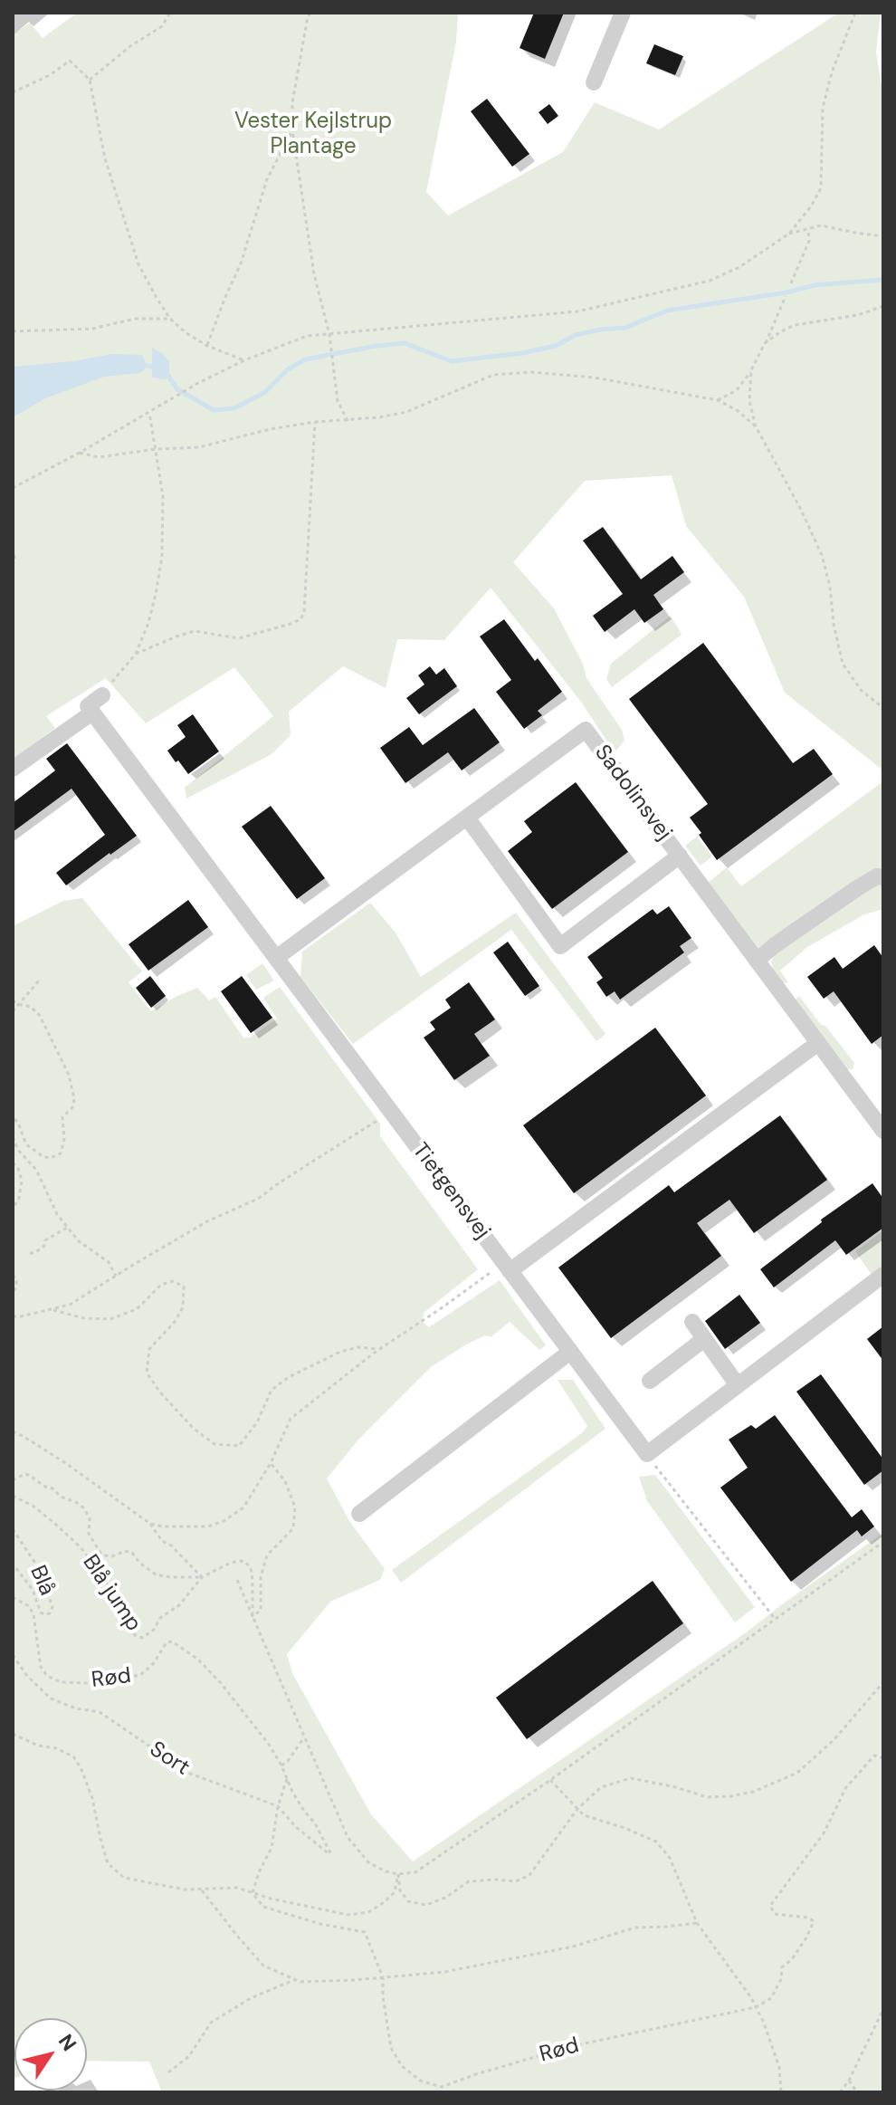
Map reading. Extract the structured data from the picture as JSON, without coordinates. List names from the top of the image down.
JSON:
{
  "streets": {
    "street": ["Sadolinsvej", "Tietgensvej"],
    "path": [
      "Blå",
      "Blå jump",
      "Rød",
      "Sort"
    ]
  },
  "crossings": [
    ["Sadolinsvej", "Tietgensvej"]
  ],
  "parks": ["Vester Kejlstrup Plantage"],
  "north": "top right"
}
